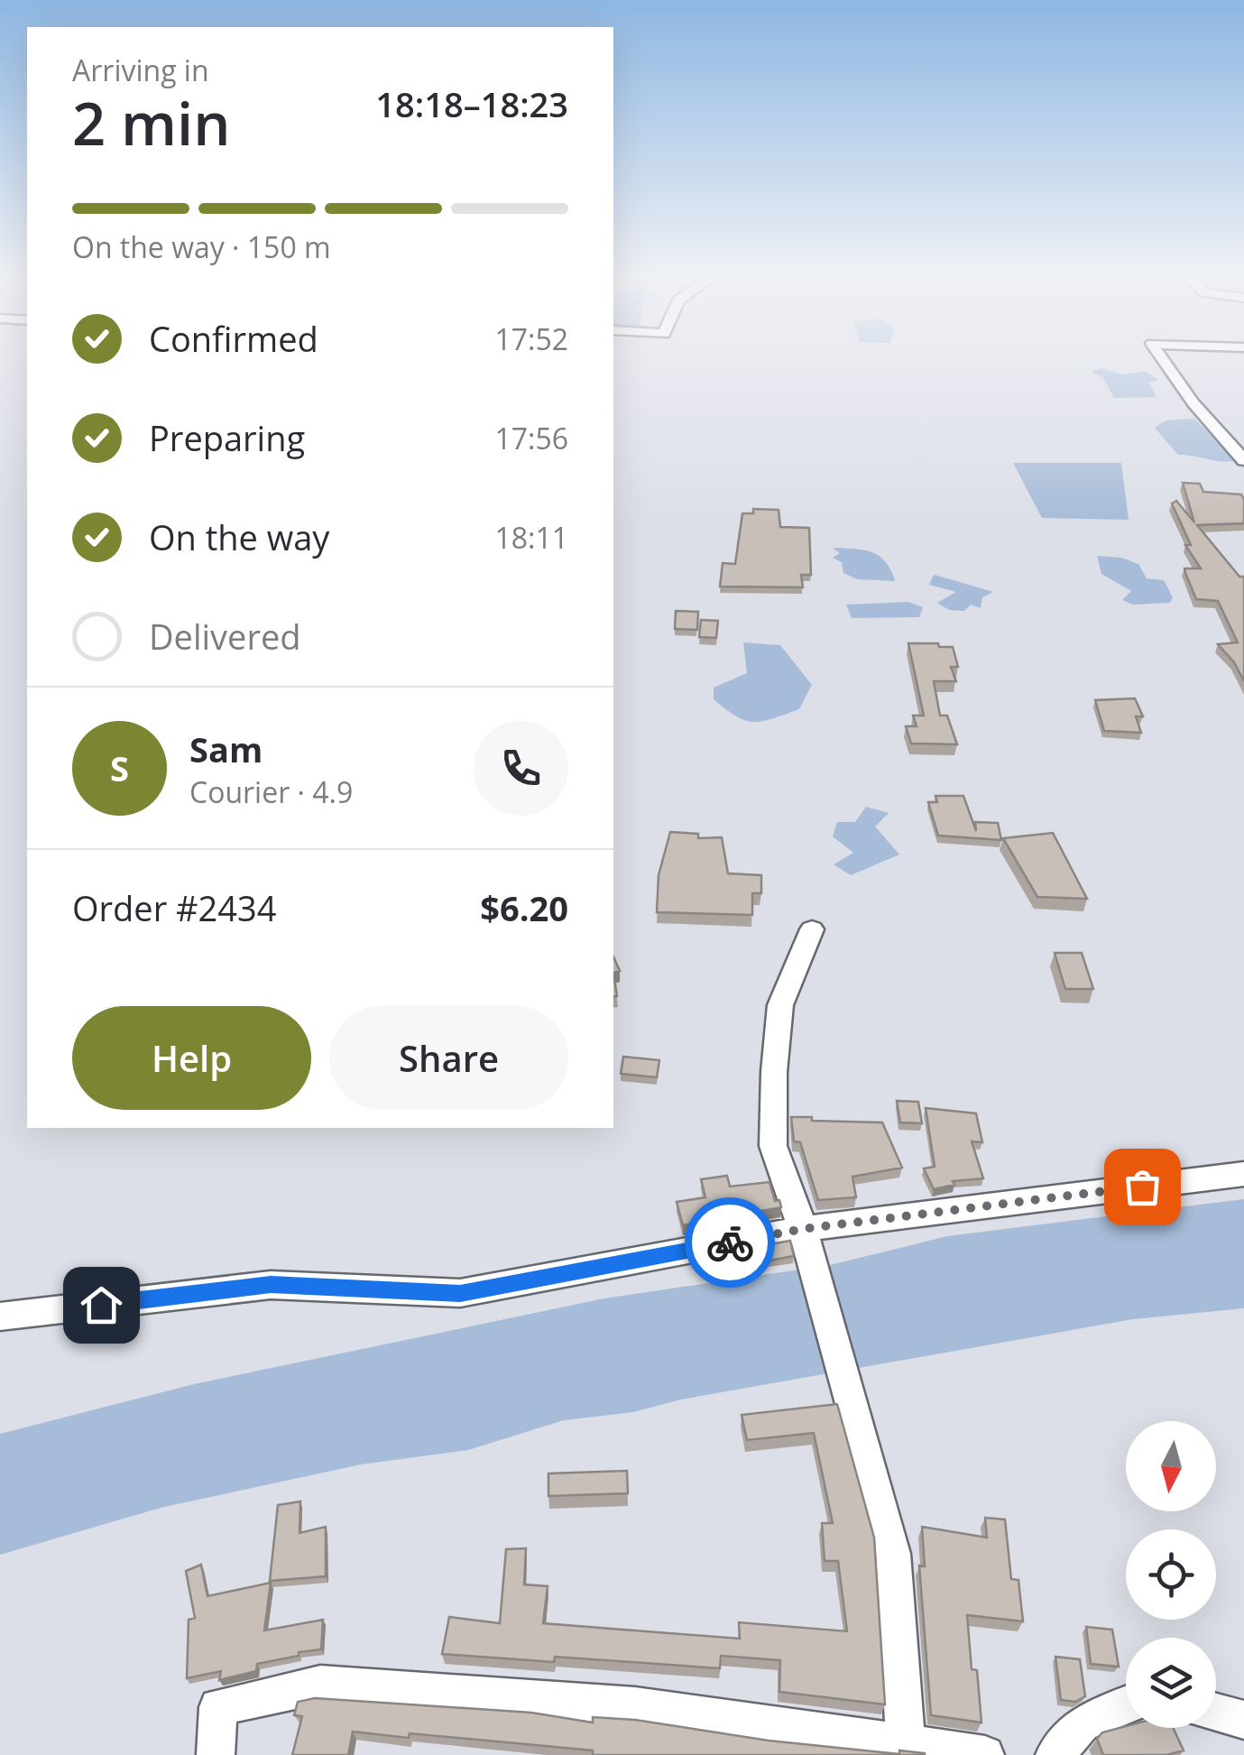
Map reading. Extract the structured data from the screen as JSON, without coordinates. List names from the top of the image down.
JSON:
{
  "north": "bottom",
  "page": {
    "heading": ["2 min", "Arriving in", "18:18–18:23"],
    "panel": [
      "Sam",
      "Courier · 4.9",
      "Order #2434",
      "$6.20"
    ],
    "bar": "On the way · 150 m",
    "list": [
      ["Confirmed", "17:52"],
      ["Preparing", "17:56"],
      ["On the way", "18:11"],
      "Delivered"
    ],
    "round": "S",
    "buttons": ["Help", "Share"]
  }
}
